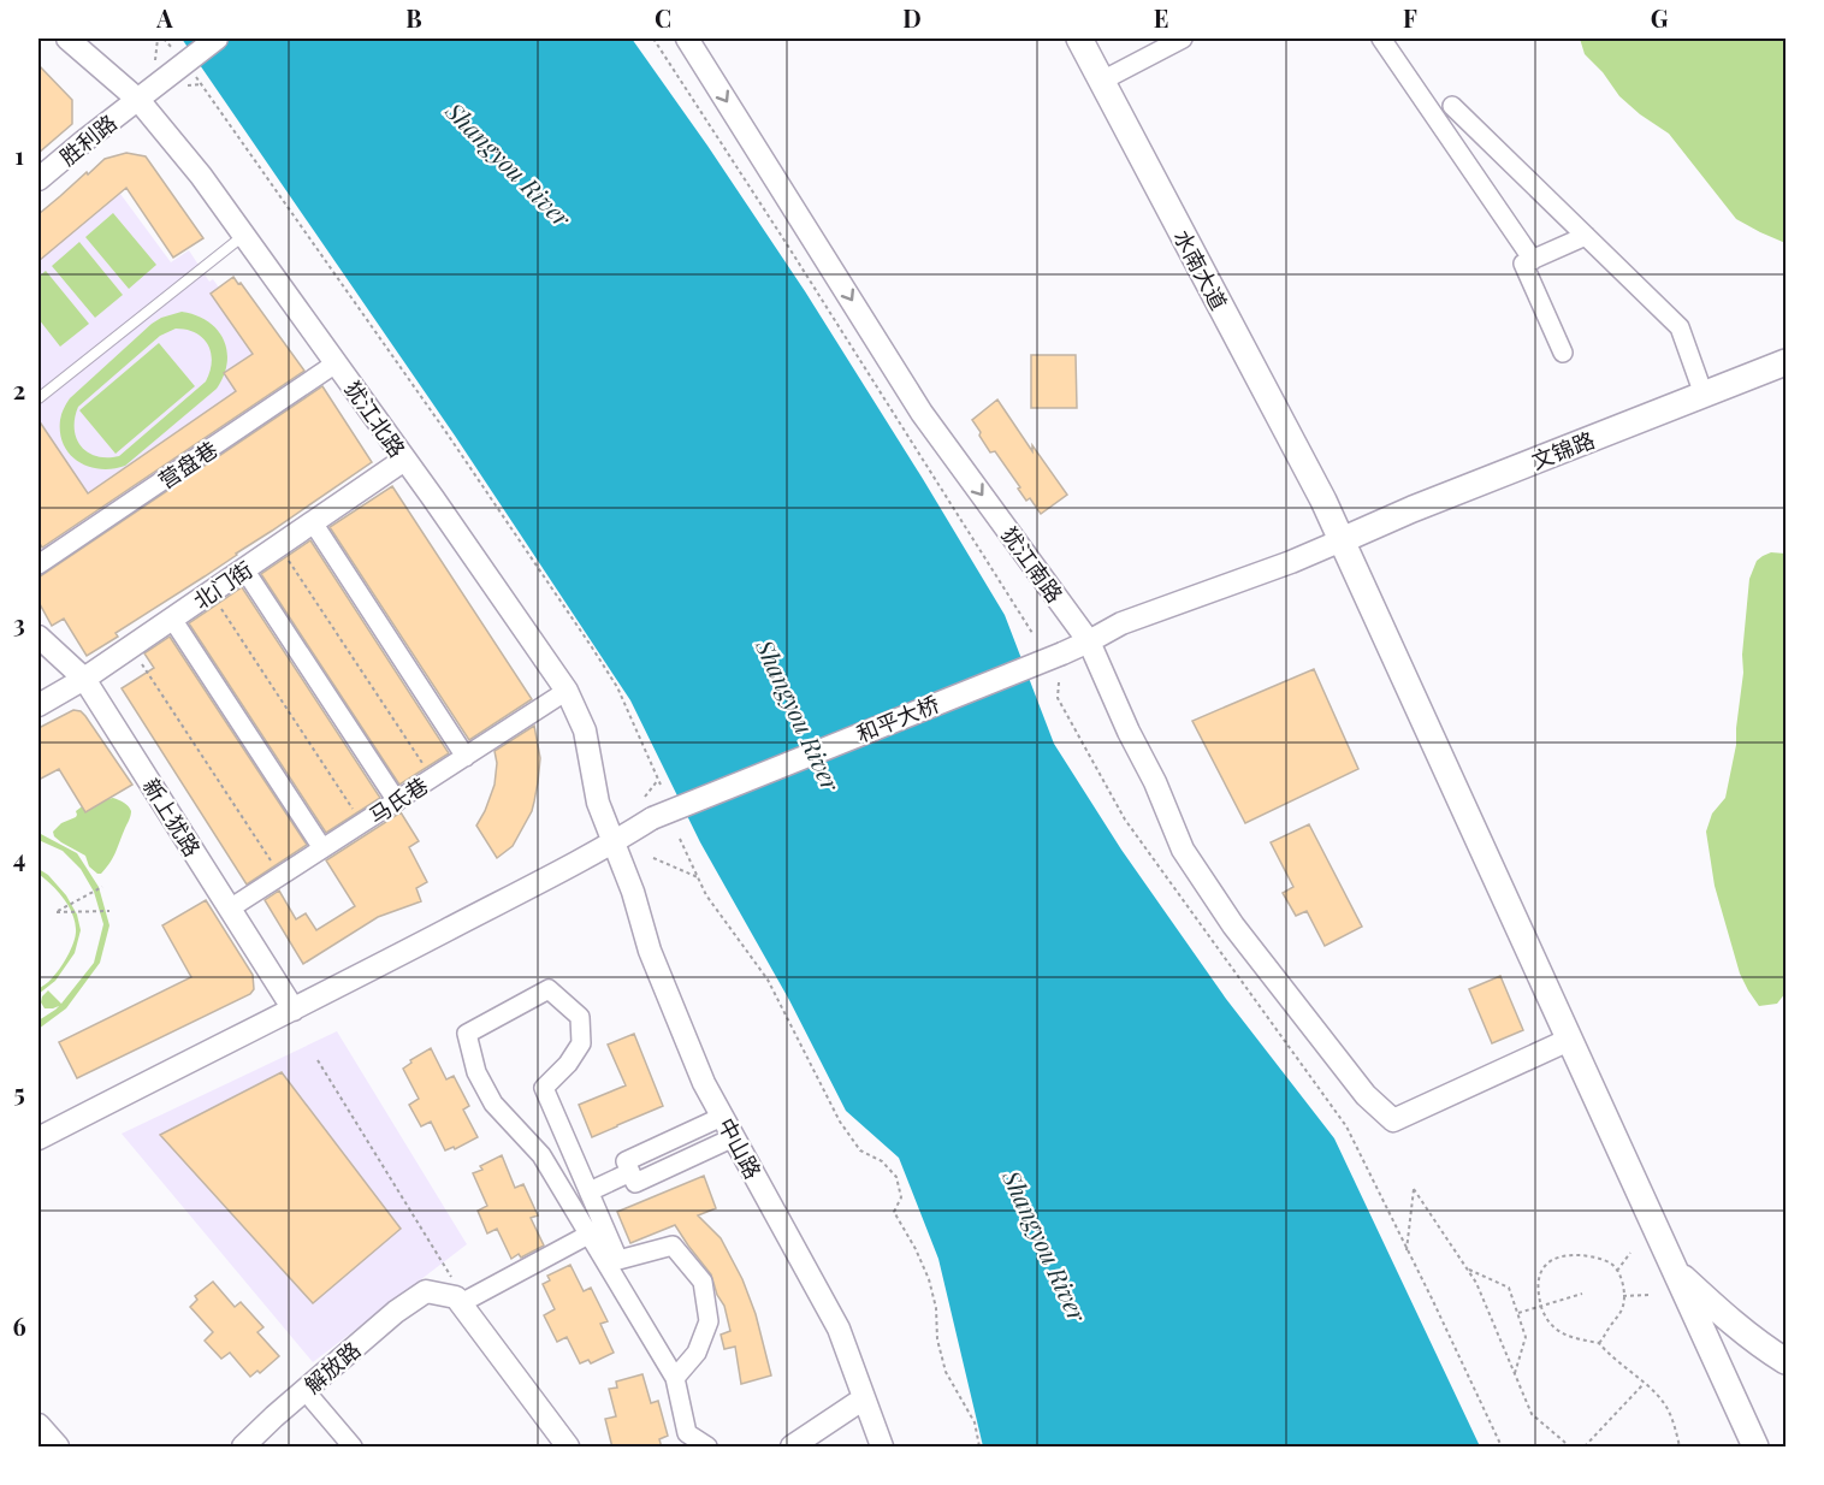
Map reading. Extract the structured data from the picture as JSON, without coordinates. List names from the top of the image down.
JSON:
{
  "streets": {
    "main road": ["水南大道", "文锦路"],
    "street": [
      "胜利路",
      "犹江北路",
      "营盘巷",
      "犹江南路",
      "北门街",
      "和平大桥",
      "马氏巷",
      "新上犹路",
      "中山路",
      "解放路"
    ]
  },
  "crossings": [
    ["胜利路", "犹江北路"],
    ["水南大道", "文锦路"],
    ["水南大道", "犹江南路"],
    ["水南大道", "和平大桥"],
    ["犹江北路", "营盘巷"],
    ["犹江北路", "北门街"],
    ["犹江北路", "和平大桥"],
    ["犹江北路", "马氏巷"],
    ["犹江北路", "中山路"],
    ["文锦路", "和平大桥"],
    ["犹江南路", "和平大桥"],
    ["北门街", "新上犹路"],
    ["和平大桥", "新上犹路"],
    ["和平大桥", "中山路"],
    ["马氏巷", "新上犹路"]
  ],
  "one_way": ["犹江南路"],
  "water": ["Shangyou River"],
  "grid": {
    "columns": [
      "A",
      "B",
      "C",
      "D",
      "E",
      "F",
      "G"
    ],
    "rows": [
      "1",
      "2",
      "3",
      "4",
      "5",
      "6"
    ]
  }
}
